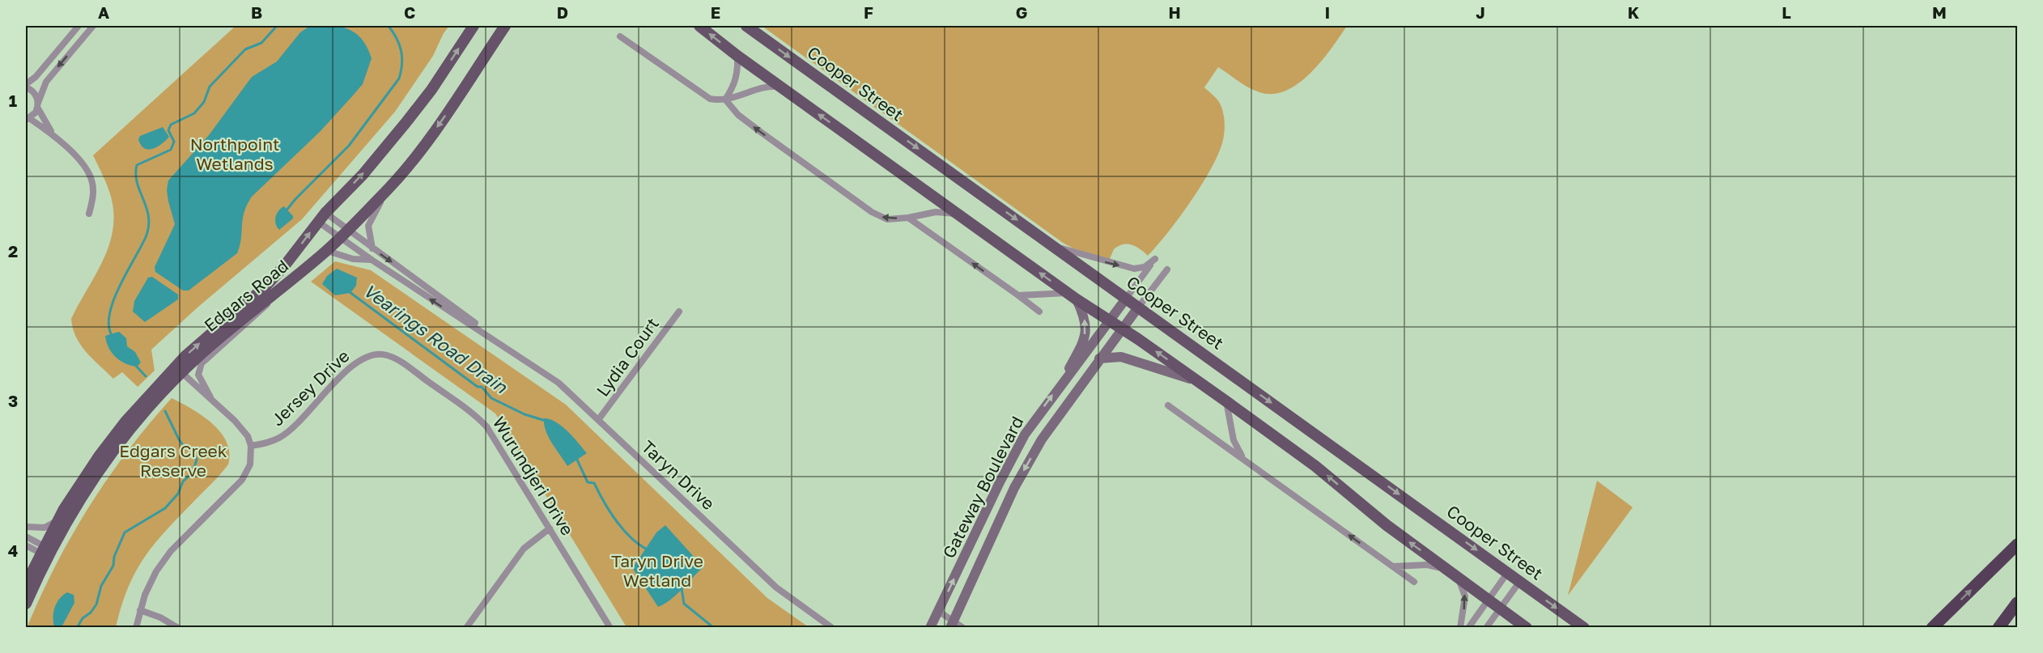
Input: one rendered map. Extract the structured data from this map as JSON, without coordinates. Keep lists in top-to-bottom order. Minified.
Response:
{"streets":{"main road":["Cooper Street","Edgars Road"],"street":["Lydia Court","Jersey Drive","Taryn Drive","Wurundjeri Drive","Gateway Boulevard"]},"crossings":[["Cooper Street","Gateway Boulevard"],["Edgars Road","Taryn Drive"],["Lydia Court","Taryn Drive"],["Jersey Drive","Wurundjeri Drive"]],"water":["Vearings Road Drain"],"parks":["Northpoint Wetlands","Edgars Creek Reserve","Taryn Drive Wetland"],"grid":{"columns":["A","B","C","D","E","F","G","H","I","J","K","L","M"],"rows":["1","2","3","4"]}}
